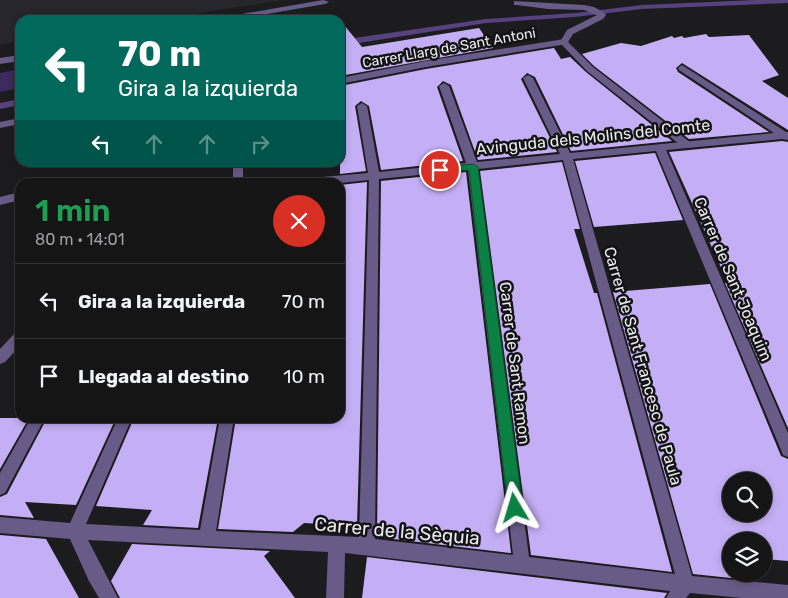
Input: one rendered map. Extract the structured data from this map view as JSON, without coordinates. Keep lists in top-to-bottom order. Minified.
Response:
{"streets":{"street":["Carrer Llarg de Sant Antoni","Avinguda dels Molins del Comte","Carrer de Sant Joaquim","Carrer de Sant Ramon","Carrer de Sant Francesc de Paula","Carrer de la Sèquia"]},"crossings":[["Avinguda dels Molins del Comte","Carrer de Sant Joaquim"],["Avinguda dels Molins del Comte","Carrer de Sant Ramon"],["Avinguda dels Molins del Comte","Carrer de Sant Francesc de Paula"],["Carrer de Sant Ramon","Carrer de la Sèquia"],["Carrer de Sant Francesc de Paula","Carrer de la Sèquia"]],"page":{"turn":["70 m","Gira a la izquierda"],"heading":["1 min","80 m · 14:01"],"list":[{"name":"Gira a la izquierda","value":"70 m"},{"name":"Llegada al destino","value":"10 m"}]}}
